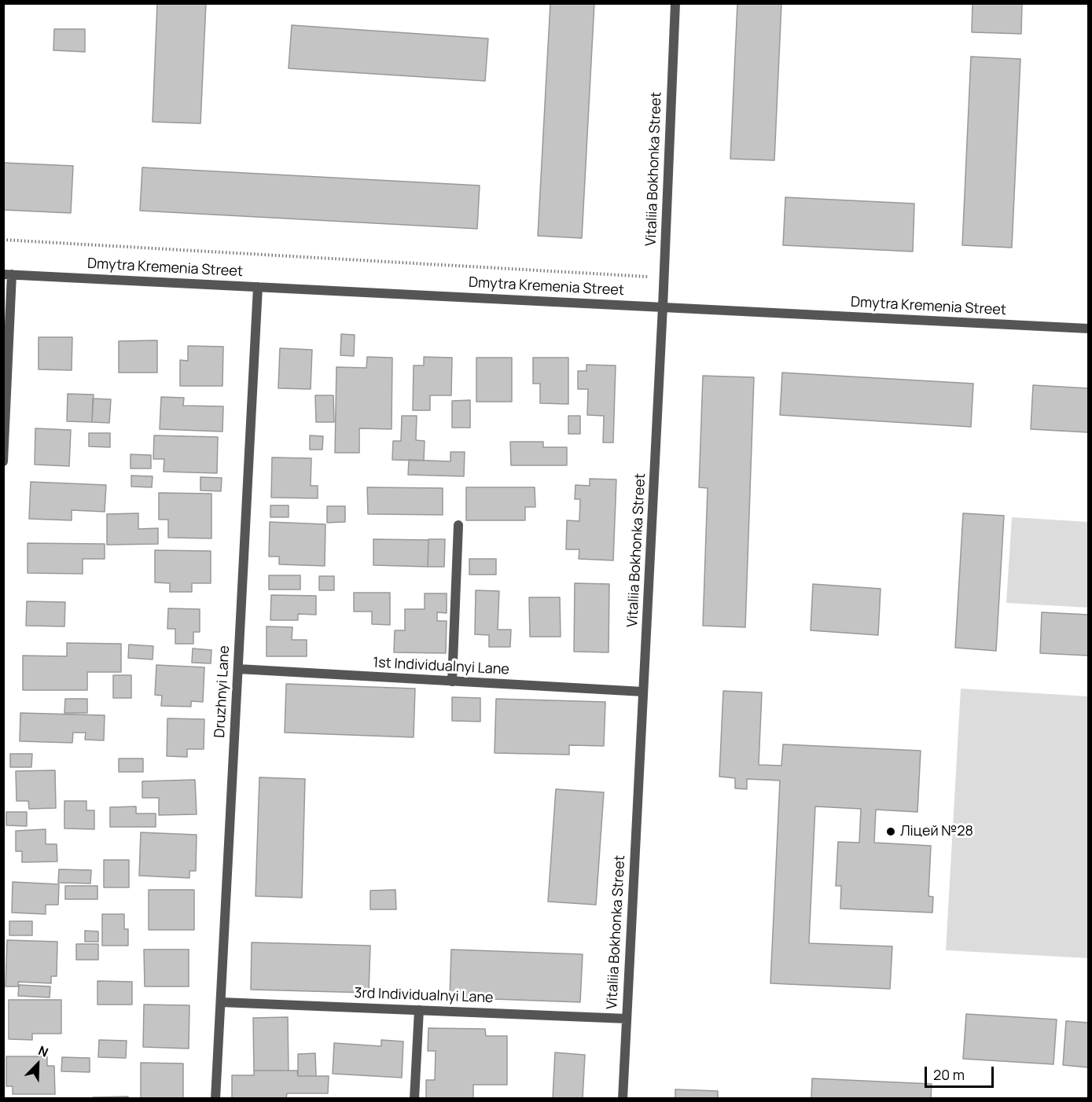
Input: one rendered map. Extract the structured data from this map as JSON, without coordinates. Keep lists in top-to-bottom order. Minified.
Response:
{"streets":{"street":["Vitaliia Bokhonka Street","Dmytra Kremenia Street","1st Individualnyi Lane","Druzhnyi Lane","3rd Individualnyi Lane"]},"crossings":[["Vitaliia Bokhonka Street","Dmytra Kremenia Street"],["Vitaliia Bokhonka Street","1st Individualnyi Lane"],["Vitaliia Bokhonka Street","3rd Individualnyi Lane"],["Dmytra Kremenia Street","Druzhnyi Lane"],["1st Individualnyi Lane","Druzhnyi Lane"],["Druzhnyi Lane","3rd Individualnyi Lane"]],"places":["Ліцей №28"],"scale_bar":"20 m","north":"top right"}
